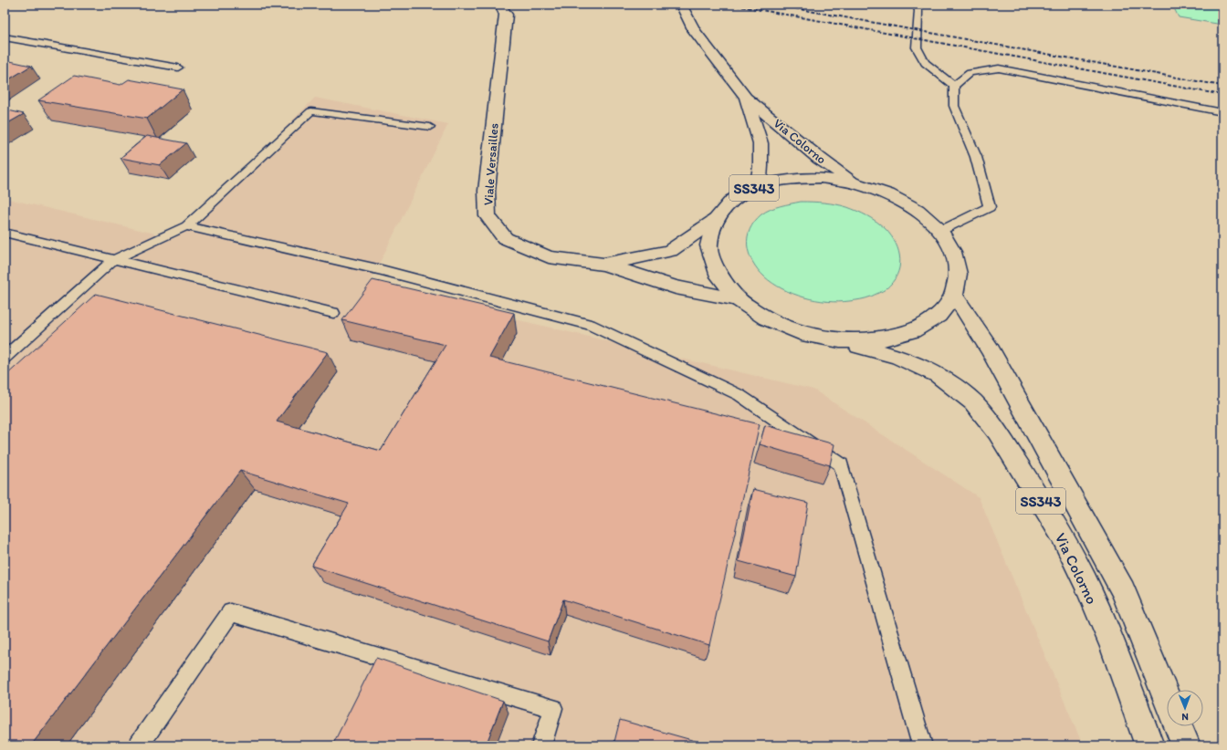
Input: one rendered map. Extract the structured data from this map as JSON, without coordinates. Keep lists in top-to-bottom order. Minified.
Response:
{"streets":{"main road":["Via Colorno","Viale Versailles","SS343"]},"crossings":[["Via Colorno","Viale Versailles"]],"north":"bottom"}
